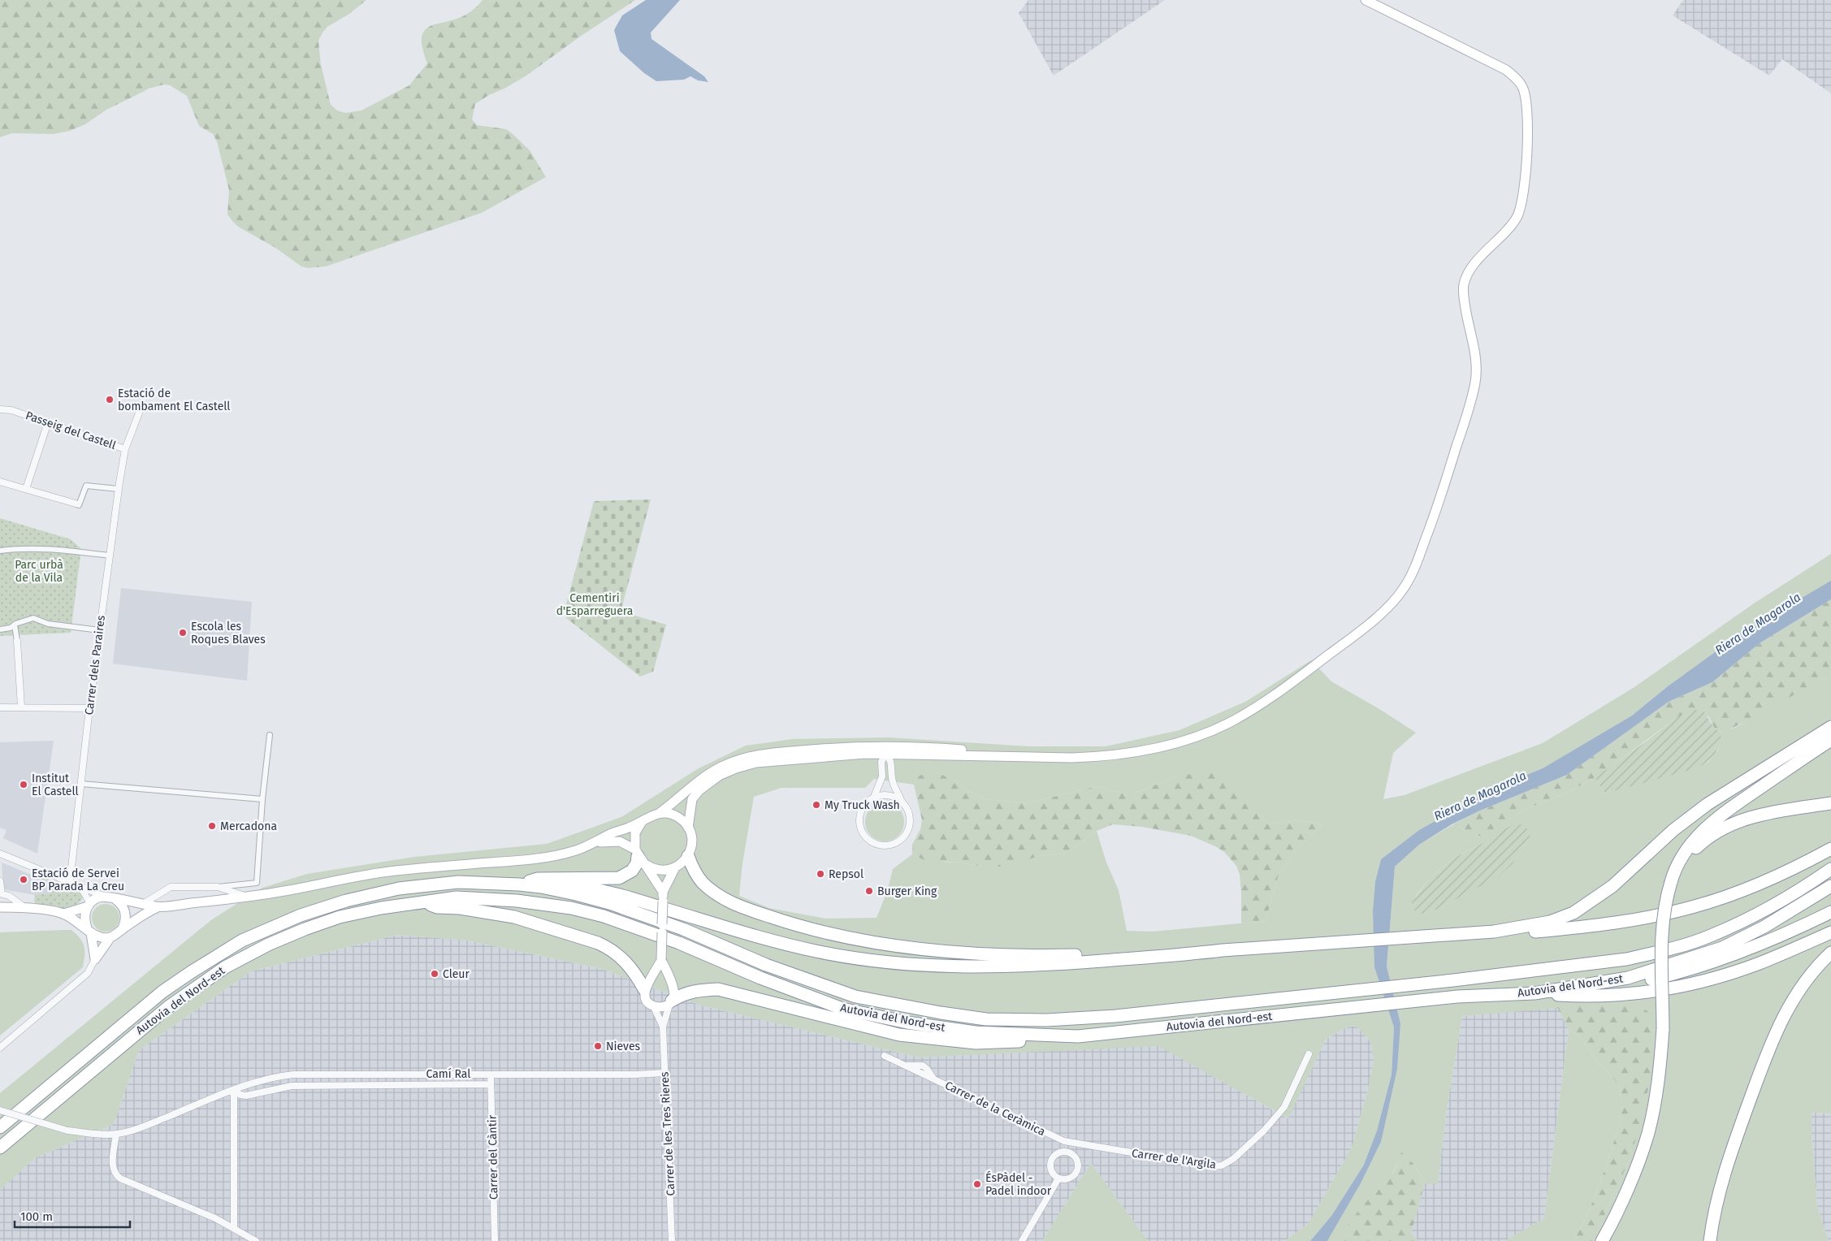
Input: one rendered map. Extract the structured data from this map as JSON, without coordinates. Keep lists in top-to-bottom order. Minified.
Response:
{"streets":{"highway":["Autovia del Nord-est"],"street":["Passeig del Castell","Carrer dels Paraires","Camí Ral","Carrer de la Ceràmica","Carrer de les Tres Rieres","Carrer del Càntir","Carrer de l'Argila"]},"crossings":[["Passeig del Castell","Carrer dels Paraires"],["Camí Ral","Carrer de les Tres Rieres"],["Camí Ral","Carrer del Càntir"],["Carrer de la Ceràmica","Carrer de l'Argila"]],"water":["Riera de Magarola"],"parks":["Parc urbà de la Vila","Cementiri d'Esparreguera"],"places":["Estació de bombament El Castell","Escola les Roques Blaves","Institut El Castell","My Truck Wash","Mercadona","Repsol","Estació de Servei BP Parada La Creu","Burger King","Cleur","Nieves","ÉsPàdel - Padel indoor"],"scale_bar":"100 m"}
